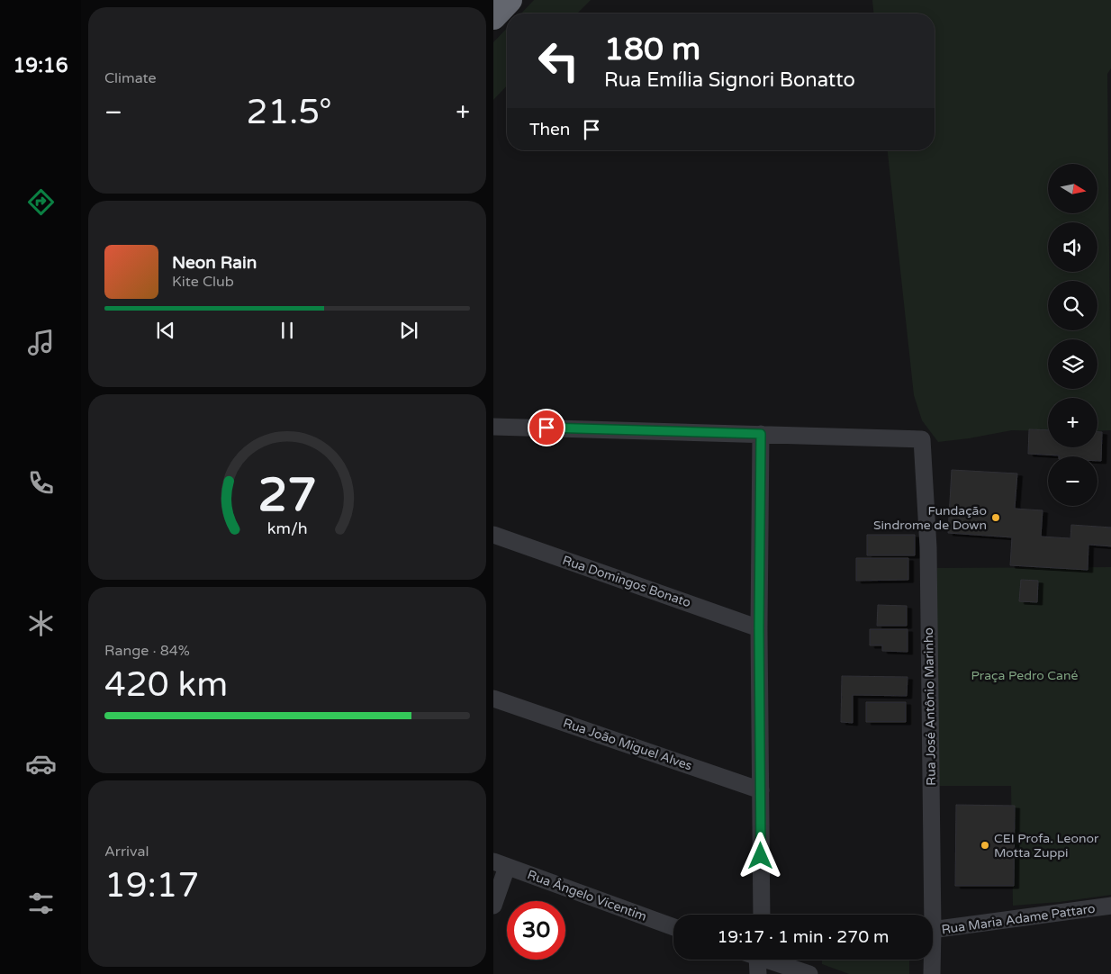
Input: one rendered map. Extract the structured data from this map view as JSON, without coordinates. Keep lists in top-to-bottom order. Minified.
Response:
{"streets":{"street":["Rua Domingos Bonato","Rua José Antônio Marinho","Rua João Miguel Alves","Rua Ângelo Vicentim","Rua Maria Adame Pattaro"]},"parks":["Praça Pedro Cané"],"places":["Fundação Sindrome de Down","CEI Profa. Leonor Motta Zuppi"],"north":"right","page":{"tabs":"19:16","tile":["Climate",["Range · 84%","420 km"],["Arrival","19:17"]],"turn":["180 m","Rua Emília Signori Bonatto"],"heat":["−","21.5°","+"],"then":"Then","map_buttons":["+","−"],"song":["Neon Rain","Kite Club"],"limit":"30","trip":"19:17 · 1 min · 270 m","gauge":["27","km/h"]}}
